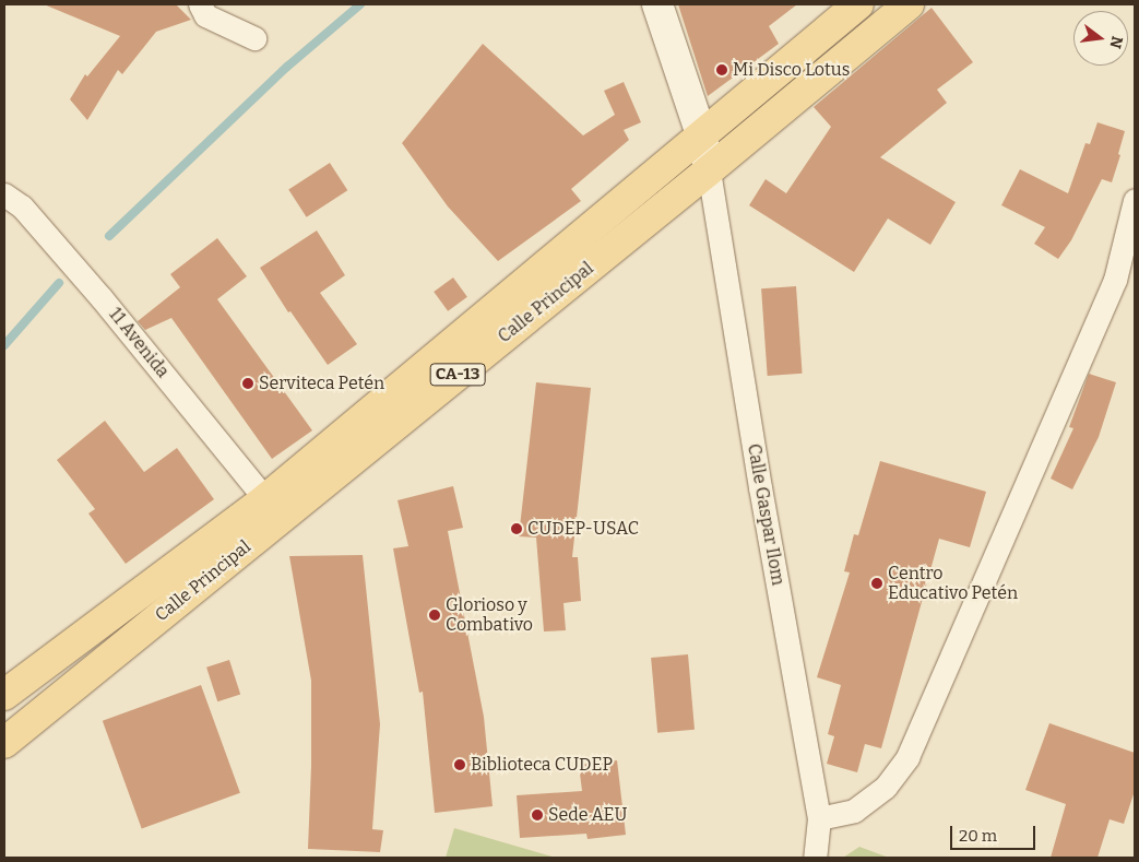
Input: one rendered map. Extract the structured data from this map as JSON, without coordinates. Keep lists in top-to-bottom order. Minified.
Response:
{"streets":{"main road":["Calle Principal","CA-13"],"street":["11 Avenida","Calle Gaspar Ilom"]},"crossings":[["Calle Principal","11 Avenida"],["Calle Principal","Calle Gaspar Ilom"]],"places":["Mi Disco Lotus","Serviteca Petén","CUDEP-USAC","Centro Educativo Petén","Glorioso y Combativo","Biblioteca CUDEP","Sede AEU"],"scale_bar":"20 m","north":"right"}
